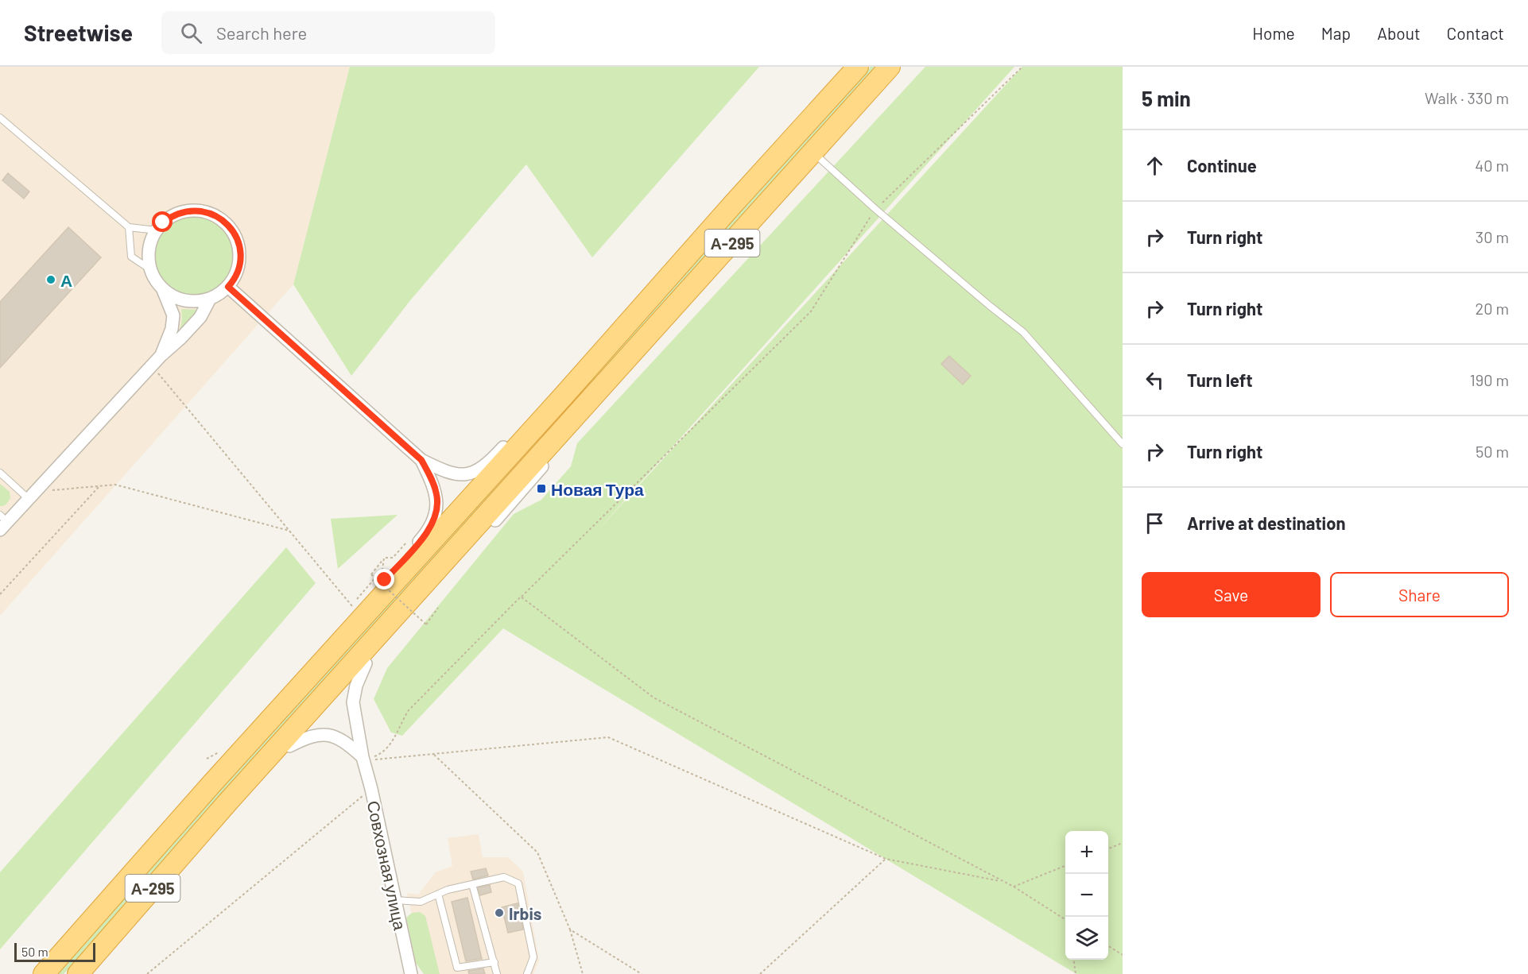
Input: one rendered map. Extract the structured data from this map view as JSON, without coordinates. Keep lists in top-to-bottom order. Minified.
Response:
{"streets":{"highway":["А-295"],"street":["Совхозная улица"]},"crossings":[["А-295","Совхозная улица"]],"places":{"other":["А","Irbis"],"transit":["Новая Тура"]},"scale_bar":"50 m","page":{"header":"Streetwise","search":"Search here","nav":["Home","Map","About","Contact"],"heading":["5 min","Walk · 330 m"],"list":[["Continue","40 m"],["Turn right","30 m"],["Turn right","20 m"],["Turn left","190 m"],["Turn right","50 m"],"Arrive at destination"],"buttons":["Save","Share"],"map_buttons":["+","−"],"scale":"50 m"}}
